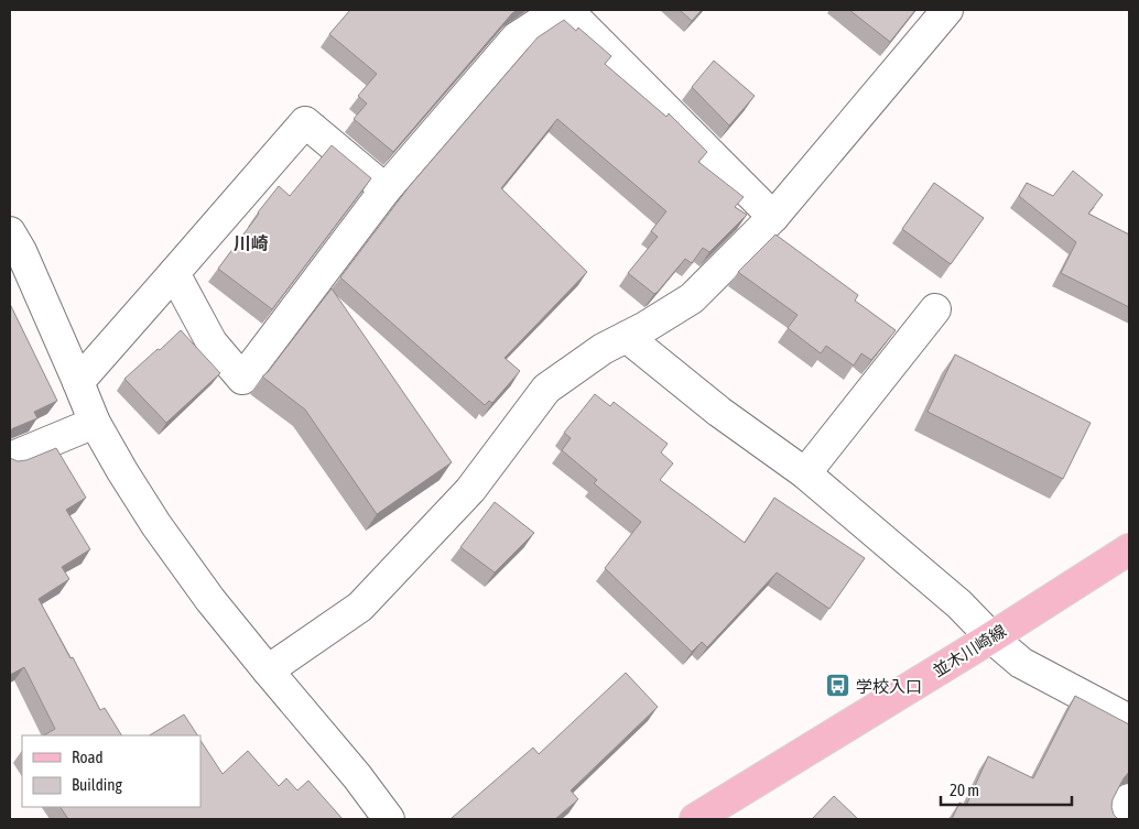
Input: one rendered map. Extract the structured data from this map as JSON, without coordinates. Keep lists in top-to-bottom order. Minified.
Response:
{"streets":{"main road":["並木川崎線"]},"districts":["川崎"],"places":{"bus stop":["学校入口"]},"legend":["Road","Building"],"scale_bar":"20 m"}
